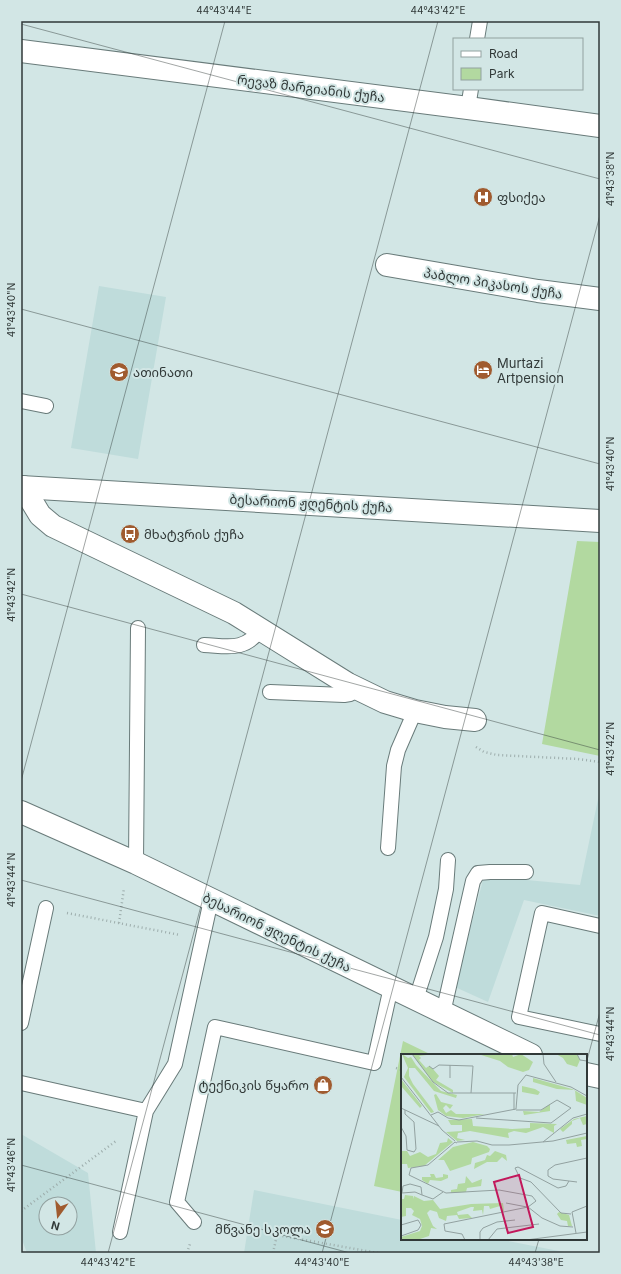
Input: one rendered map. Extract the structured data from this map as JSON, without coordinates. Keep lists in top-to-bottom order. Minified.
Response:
{"streets":{"street":["რევაზ მარგიანის ქუჩა","პაბლო პიკასოს ქუჩა","ბესარიონ ჟღენტის ქუჩა"]},"places":{"hospital":["ფსიქეა"],"hotel":["Murtazi Artpension"],"school or university":["ათინათი","მწვანე სკოლა"],"bus stop":["მხატვრის ქუჩა"],"shop":["ტექნიკის წყარო"]},"legend":["Road","Park"],"north":"bottom","coordinates":["44°43'44\"E","44°43'42\"E","41°43'38\"N","41°43'40\"N","41°43'42\"N","41°43'44\"N","41°43'46\"N","44°43'40\"E","44°43'38\"E"]}
